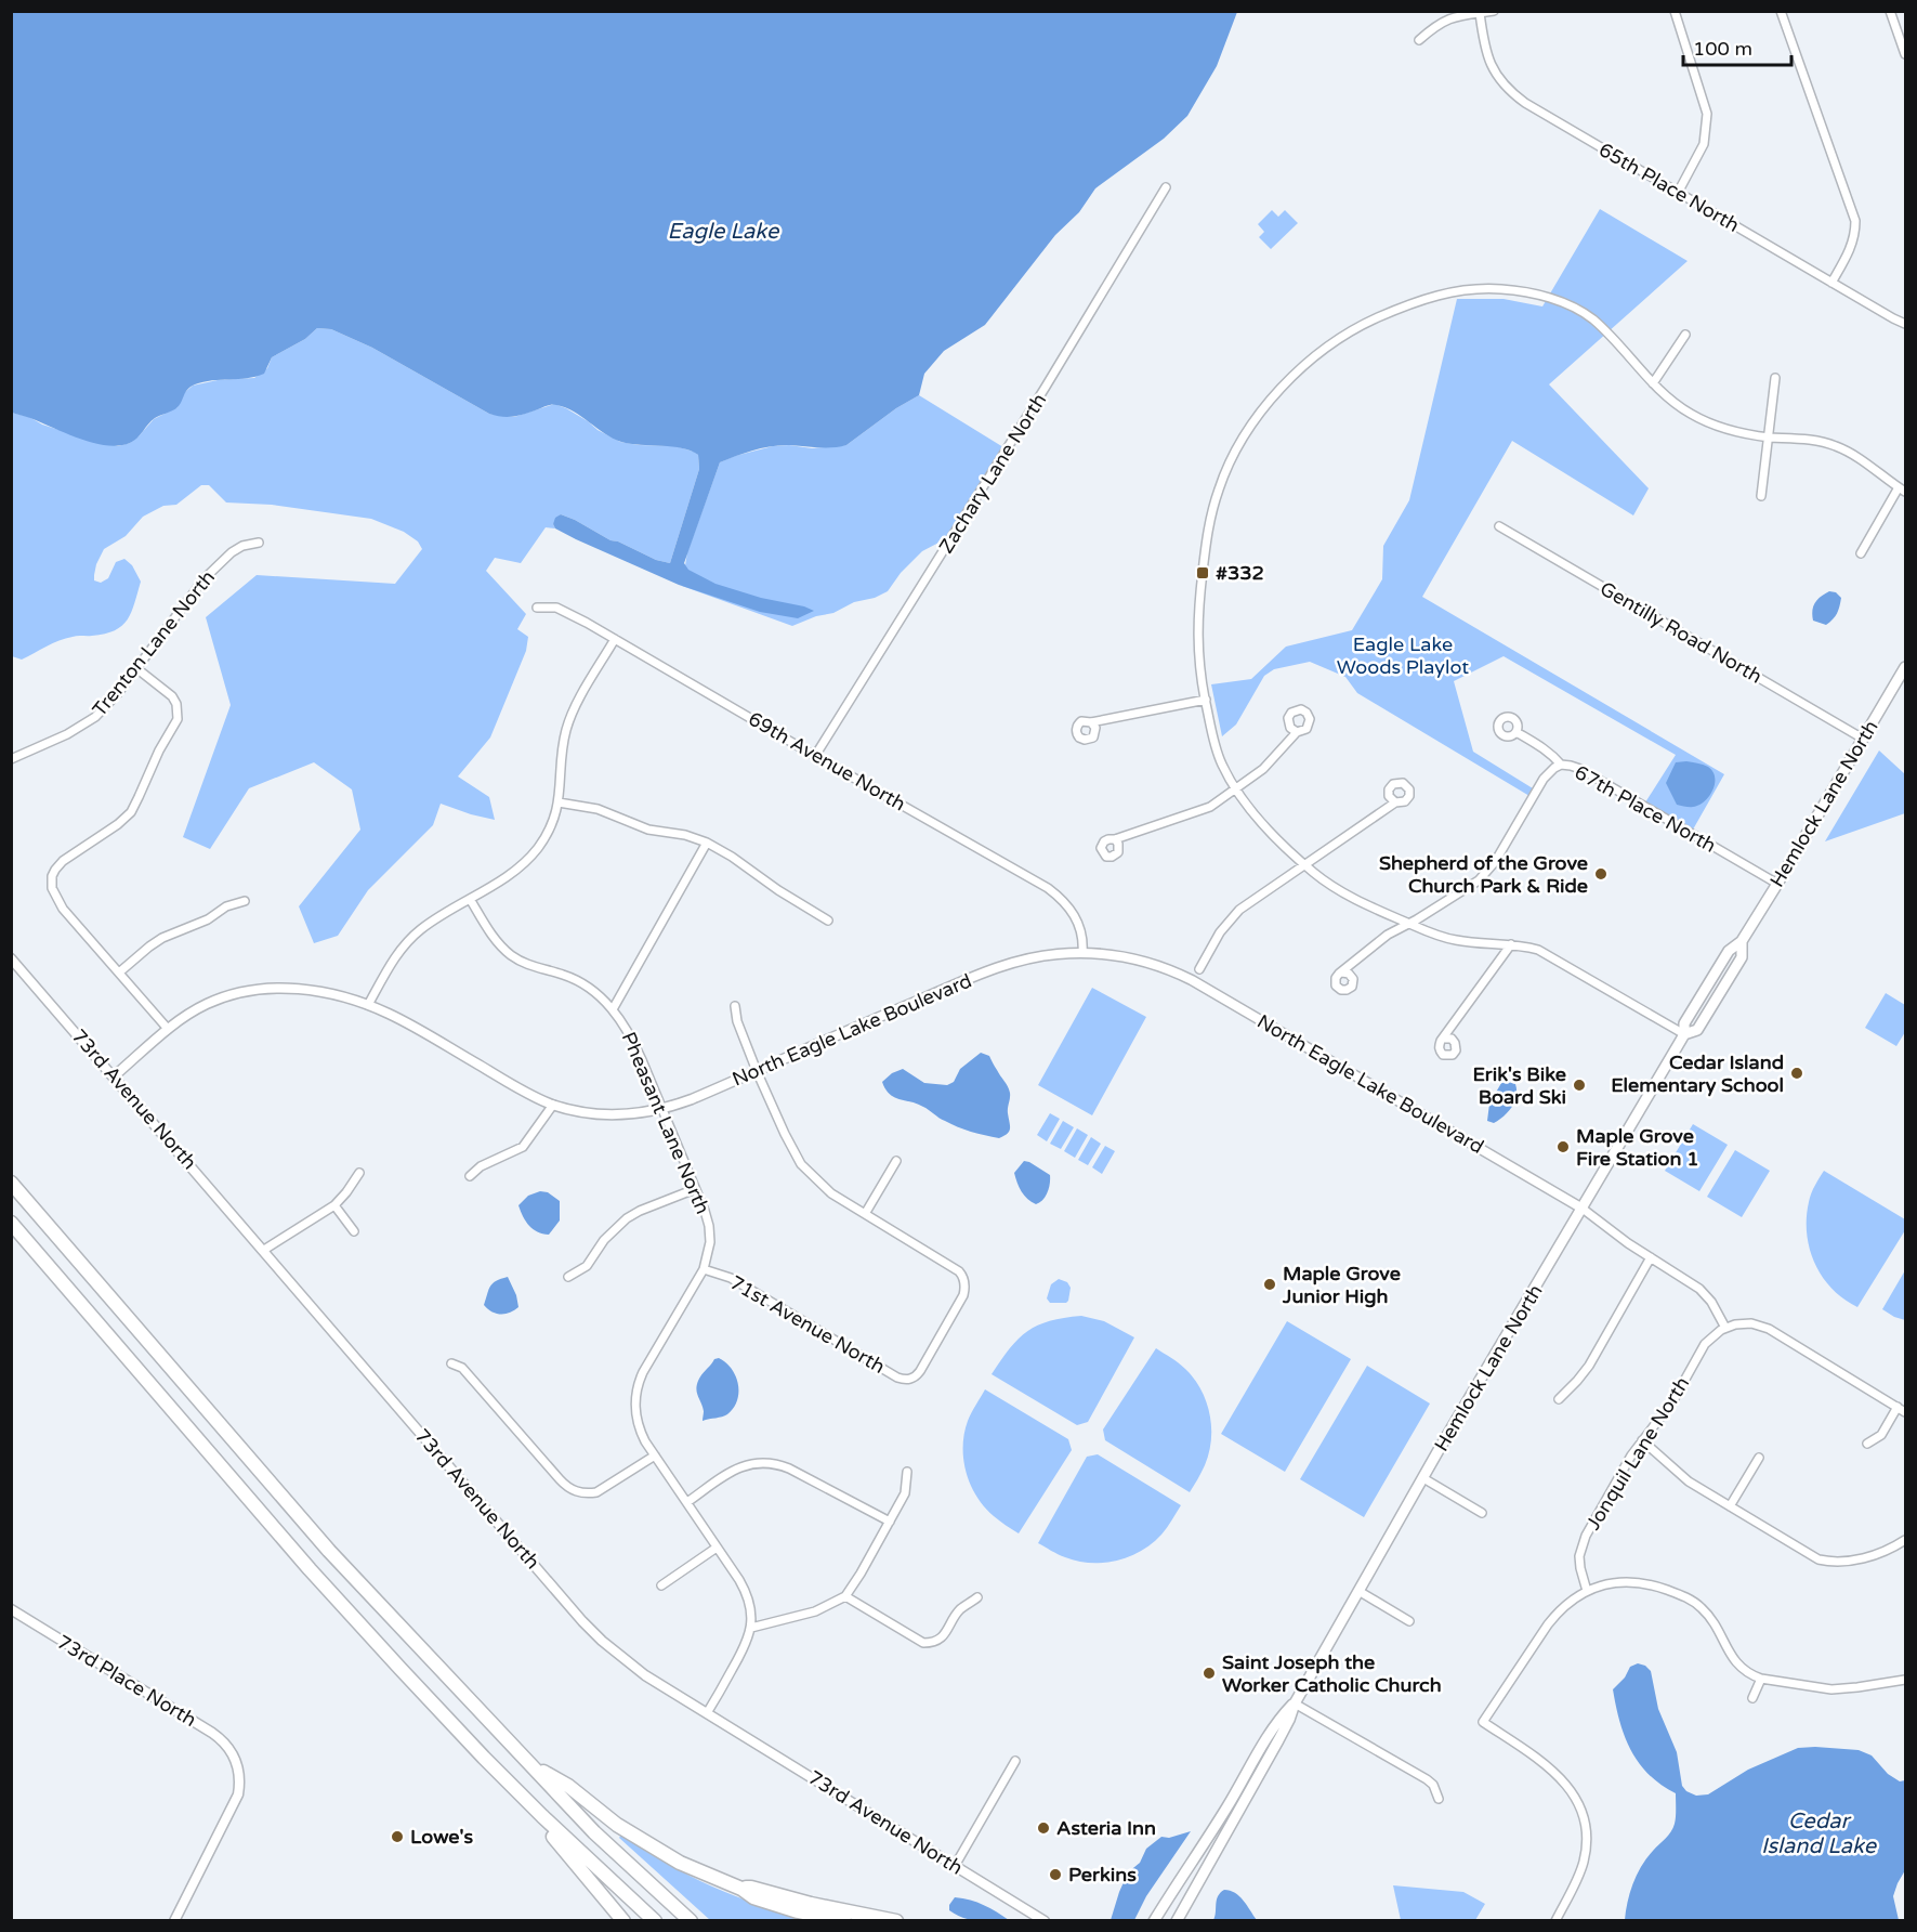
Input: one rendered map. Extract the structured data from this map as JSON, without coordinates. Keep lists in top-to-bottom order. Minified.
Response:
{"streets":{"main road":["Hemlock Lane North"],"street":["65th Place North","Zachary Lane North","Gentilly Road North","Trenton Lane North","69th Avenue North","67th Place North","North Eagle Lake Boulevard","73rd Avenue North","Pheasant Lane North","71st Avenue North","Jonquil Lane North","73rd Place North"]},"crossings":[["Zachary Lane North","69th Avenue North"],["Gentilly Road North","Hemlock Lane North"],["69th Avenue North","North Eagle Lake Boulevard"],["Hemlock Lane North","67th Place North"],["Hemlock Lane North","North Eagle Lake Boulevard"],["North Eagle Lake Boulevard","73rd Avenue North"],["North Eagle Lake Boulevard","Pheasant Lane North"],["73rd Avenue North","Pheasant Lane North"],["Pheasant Lane North","71st Avenue North"]],"water":["Eagle Lake","Cedar Island Lake"],"parks":["Eagle Lake Woods Playlot"],"places":{"transit":["#332"],"other":["Shepherd of the Grove Church Park & Ride","Cedar Island Elementary School","Erik's Bike Board Ski","Maple Grove Fire Station 1","Maple Grove Junior High","Saint Joseph the Worker Catholic Church","Asteria Inn","Lowe's","Perkins"]},"scale_bar":"100 m"}
